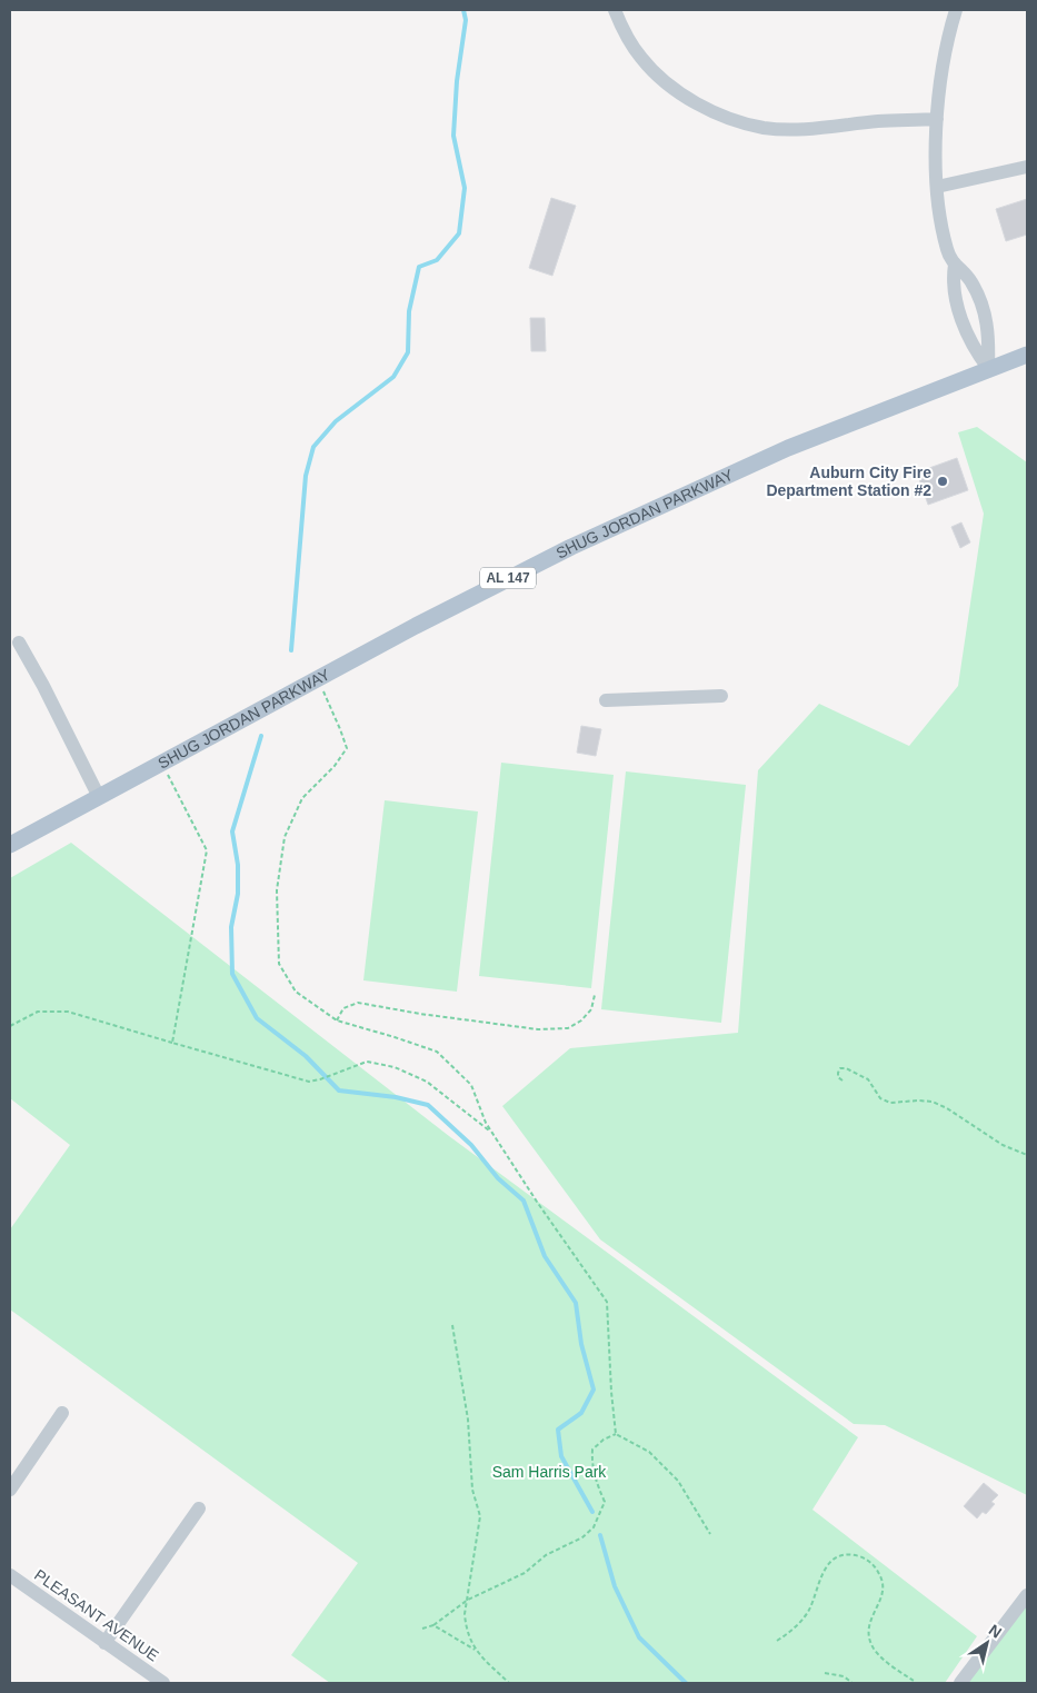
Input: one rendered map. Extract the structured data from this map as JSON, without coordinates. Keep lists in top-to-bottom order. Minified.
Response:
{"streets":{"main road":["SHUG JORDAN PARKWAY","AL 147"],"street":["PLEASANT AVENUE"]},"parks":["Sam Harris Park"],"places":["Auburn City Fire Department Station #2"],"north":"top right"}
